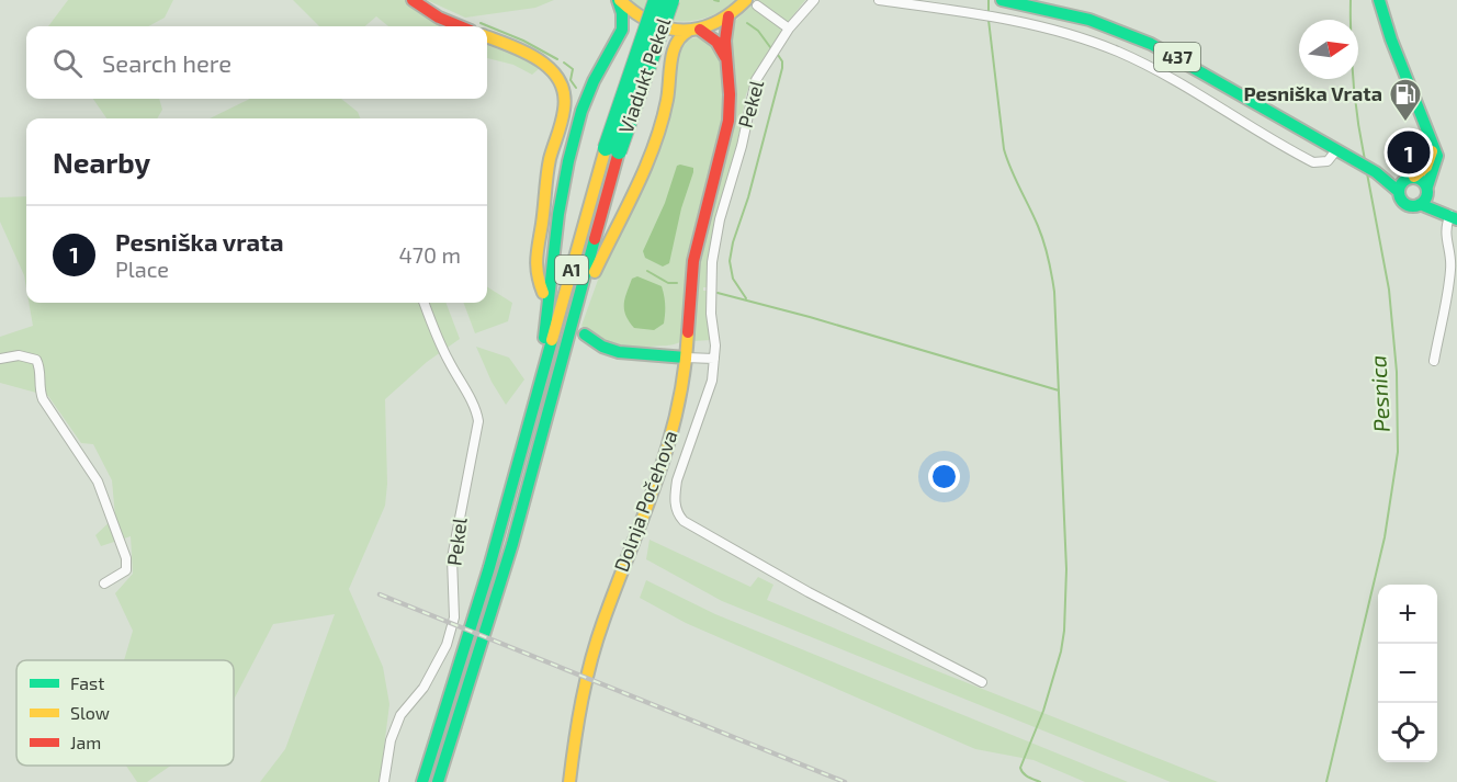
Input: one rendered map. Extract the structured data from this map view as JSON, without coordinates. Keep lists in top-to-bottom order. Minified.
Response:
{"streets":{"main road":["437","Viadukt Pekel","A1","Dolnja Počehova"],"street":["Pekel"]},"crossings":[["Viadukt Pekel","A1"],["Pekel","Dolnja Počehova"]],"water":["Pesnica"],"places":{"fuel station":["Pesniška Vrata"]},"legend":["Fast","Slow","Jam"],"north":"right","page":{"search":"Search here","heading":"Nearby","pins":"1","list":[{"mark":"1","name":"Pesniška vrata","note":"Place","value":"470 m"}],"map_buttons":["+","−"]}}
